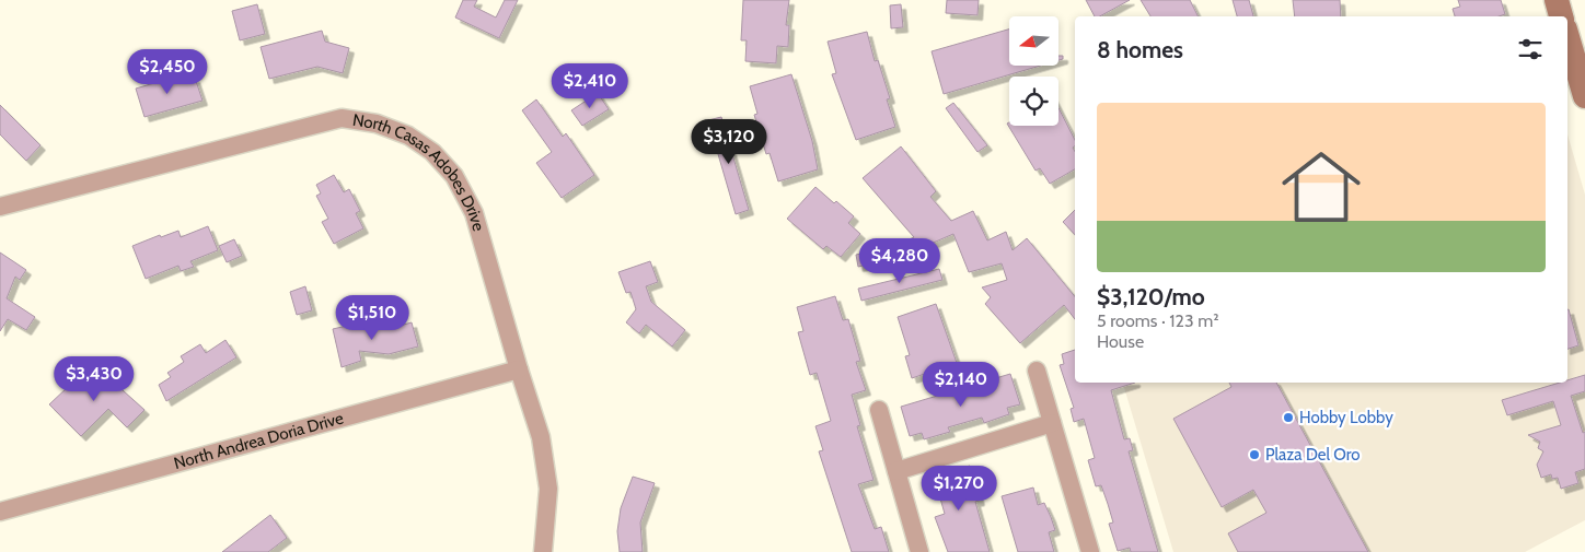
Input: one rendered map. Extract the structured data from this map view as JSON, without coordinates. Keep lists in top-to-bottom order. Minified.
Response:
{"streets":{"street":["North Casas Adobes Drive","North Andrea Doria Drive"]},"crossings":[["North Casas Adobes Drive","North Andrea Doria Drive"]],"places":["Hobby Lobby","Plaza Del Oro"],"north":"left","page":{"heading":"8 homes","price":["$2,450","$2,410","$3,120","$4,280","$1,510","$3,430","$2,140","$1,270"],"list":[{"name":"$3,120/mo","note":"5 rooms · 123 m² · House"}]}}
